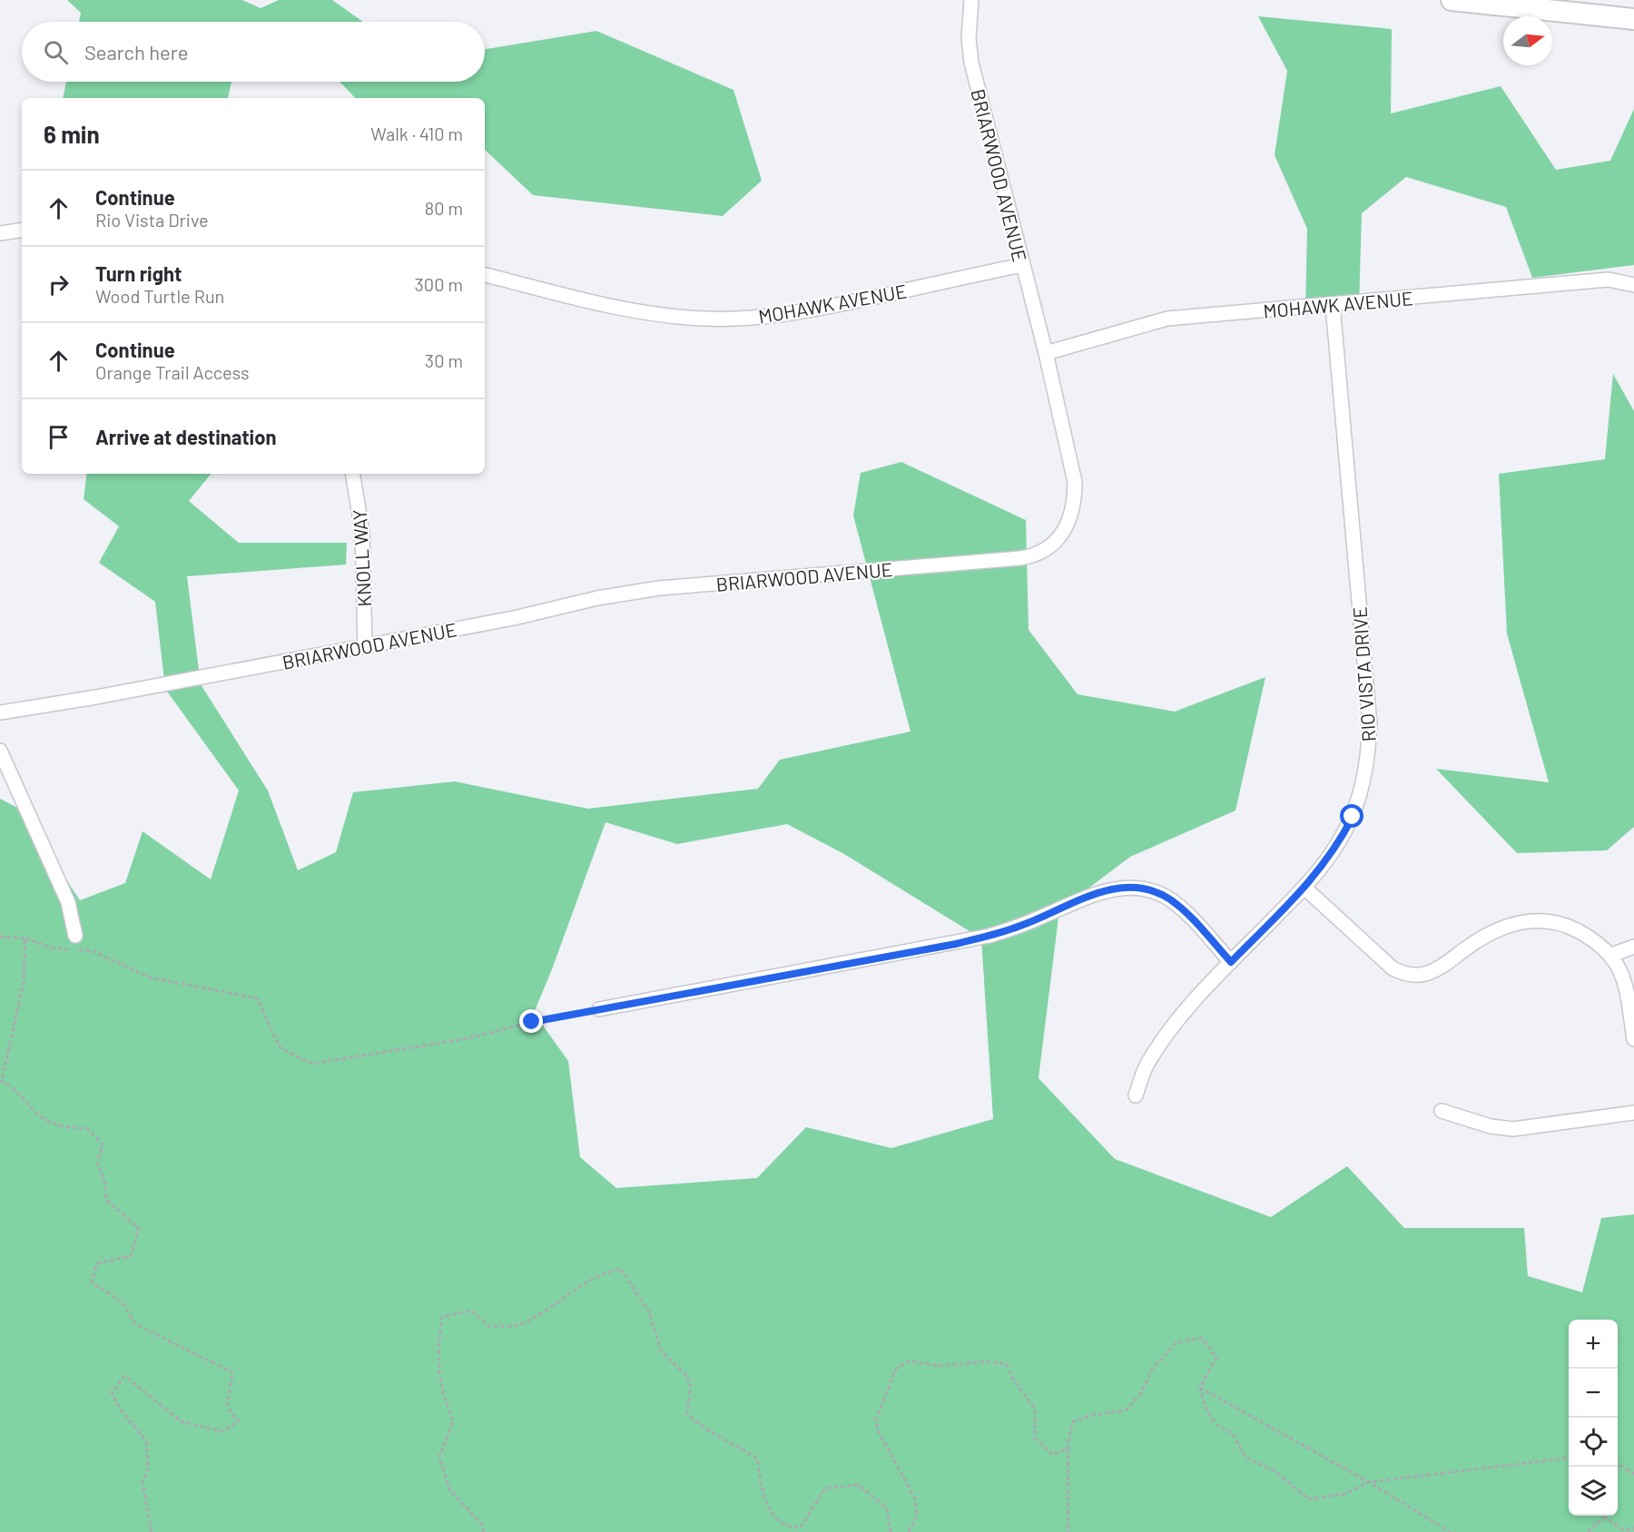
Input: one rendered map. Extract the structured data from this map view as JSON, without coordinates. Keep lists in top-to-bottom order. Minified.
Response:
{"streets":{"street":["BRIARWOOD AVENUE","MOHAWK AVENUE","KNOLL WAY","RIO VISTA DRIVE"]},"crossings":[["BRIARWOOD AVENUE","MOHAWK AVENUE"],["BRIARWOOD AVENUE","KNOLL WAY"],["MOHAWK AVENUE","RIO VISTA DRIVE"]],"north":"right","page":{"search":"Search here","heading":["6 min","Walk · 410 m"],"list":[["Continue","Rio Vista Drive","80 m"],["Turn right","Wood Turtle Run","300 m"],["Continue","Orange Trail Access","30 m"],"Arrive at destination"],"map_buttons":["+","−"]}}
